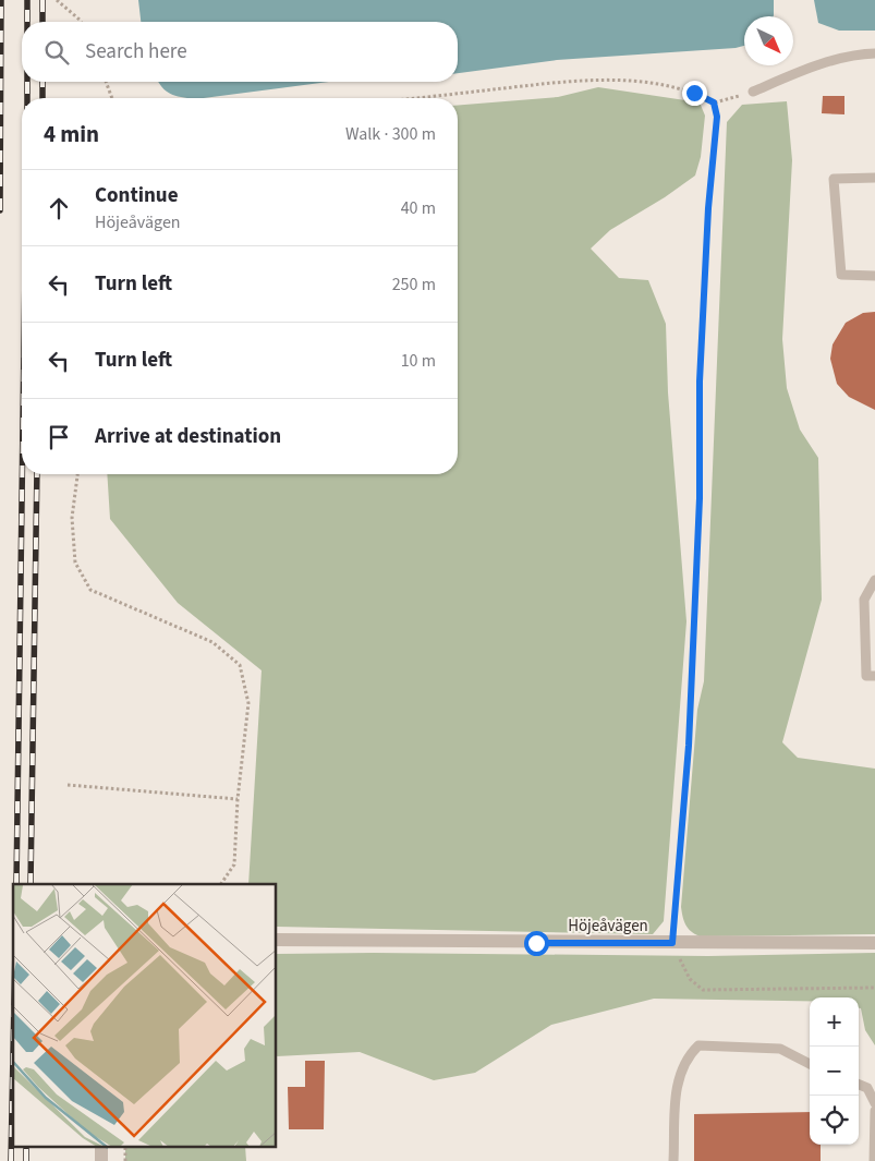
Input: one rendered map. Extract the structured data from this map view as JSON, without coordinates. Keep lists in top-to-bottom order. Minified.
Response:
{"streets":{"street":["Höjeåvägen"]},"north":"bottom right","page":{"search":"Search here","heading":["4 min","Walk · 300 m"],"list":[["Continue","Höjeåvägen","40 m"],["Turn left","250 m"],["Turn left","10 m"],"Arrive at destination"],"map_buttons":["+","−"]}}
